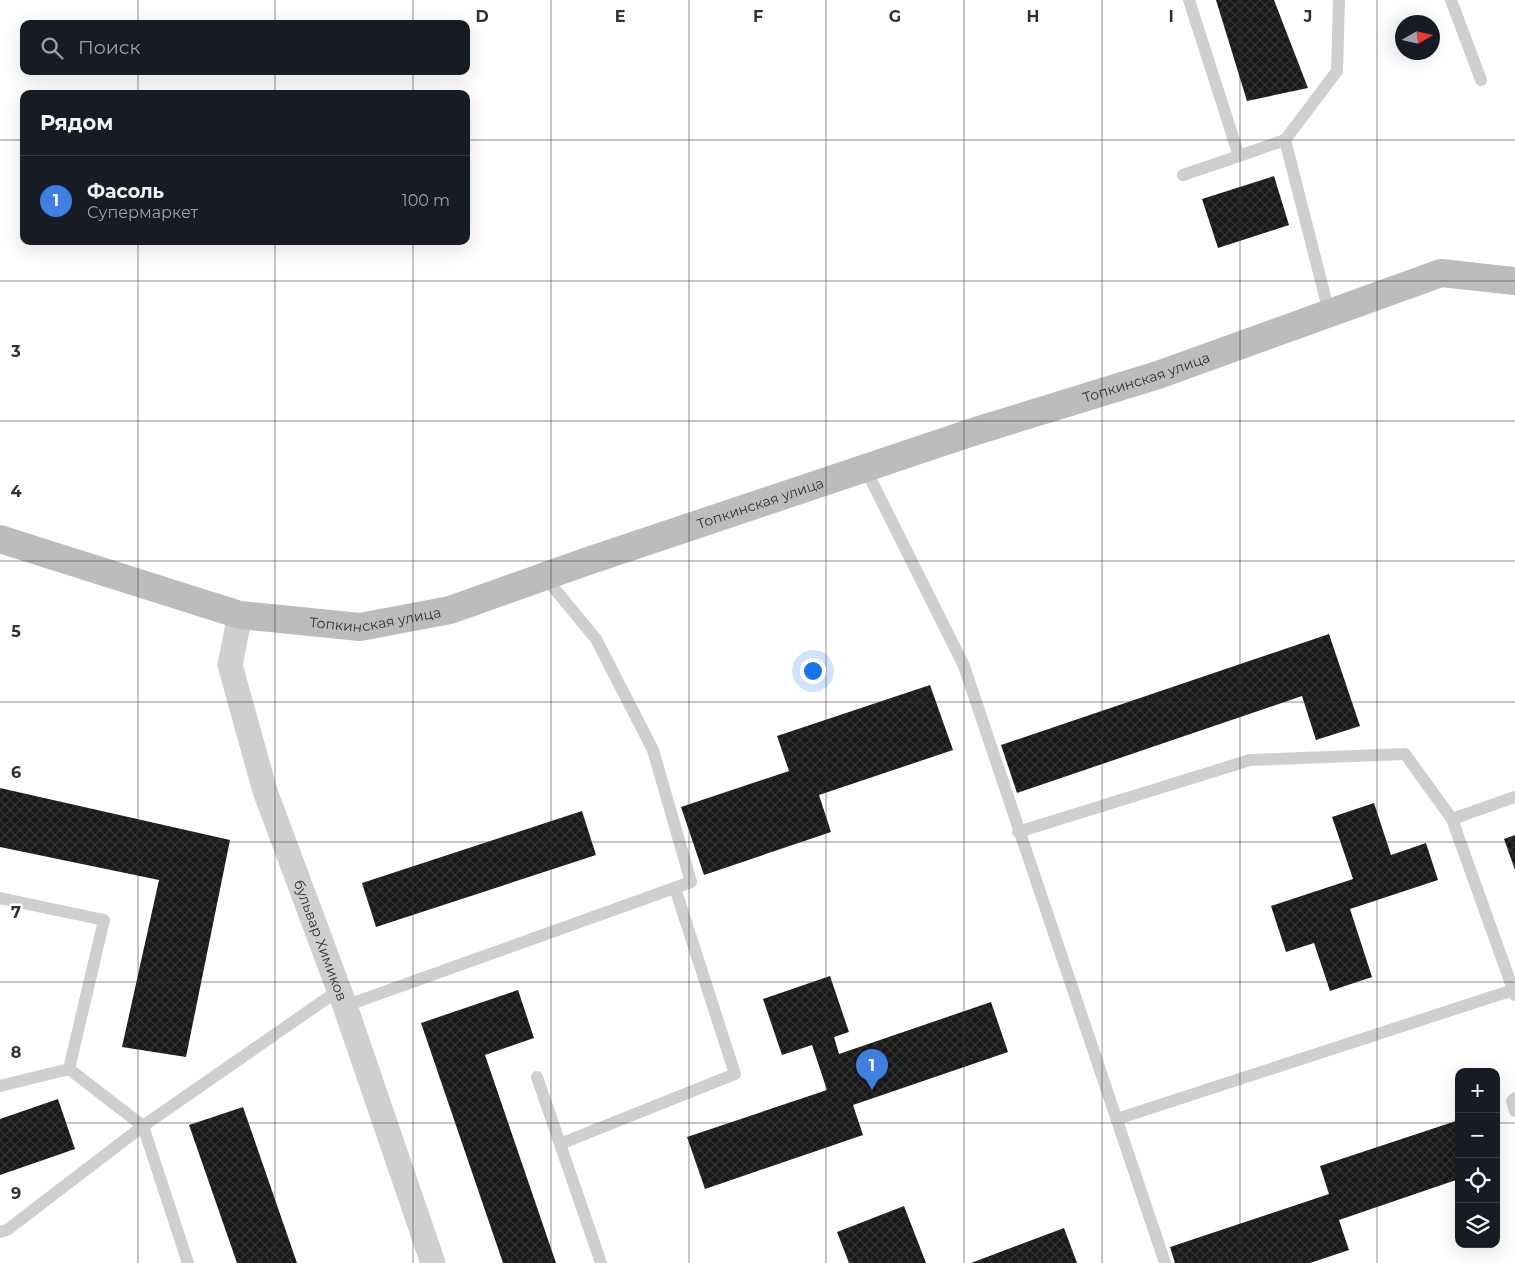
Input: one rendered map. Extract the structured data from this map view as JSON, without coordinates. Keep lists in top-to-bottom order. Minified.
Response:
{"streets":{"street":["Топкинская улица","бульвар Химиков"]},"crossings":[["Топкинская улица","бульвар Химиков"]],"north":"right","page":{"search":"Поиск","heading":"Рядом","list":[{"mark":"1","name":"Фасоль","note":"Супермаркет","value":"100 m"}],"pins":"1","map_buttons":["+","−"]},"grid":{"columns":["D","E","F","G","H","I","J"],"rows":["3","4","5","6","7","8","9"]}}
